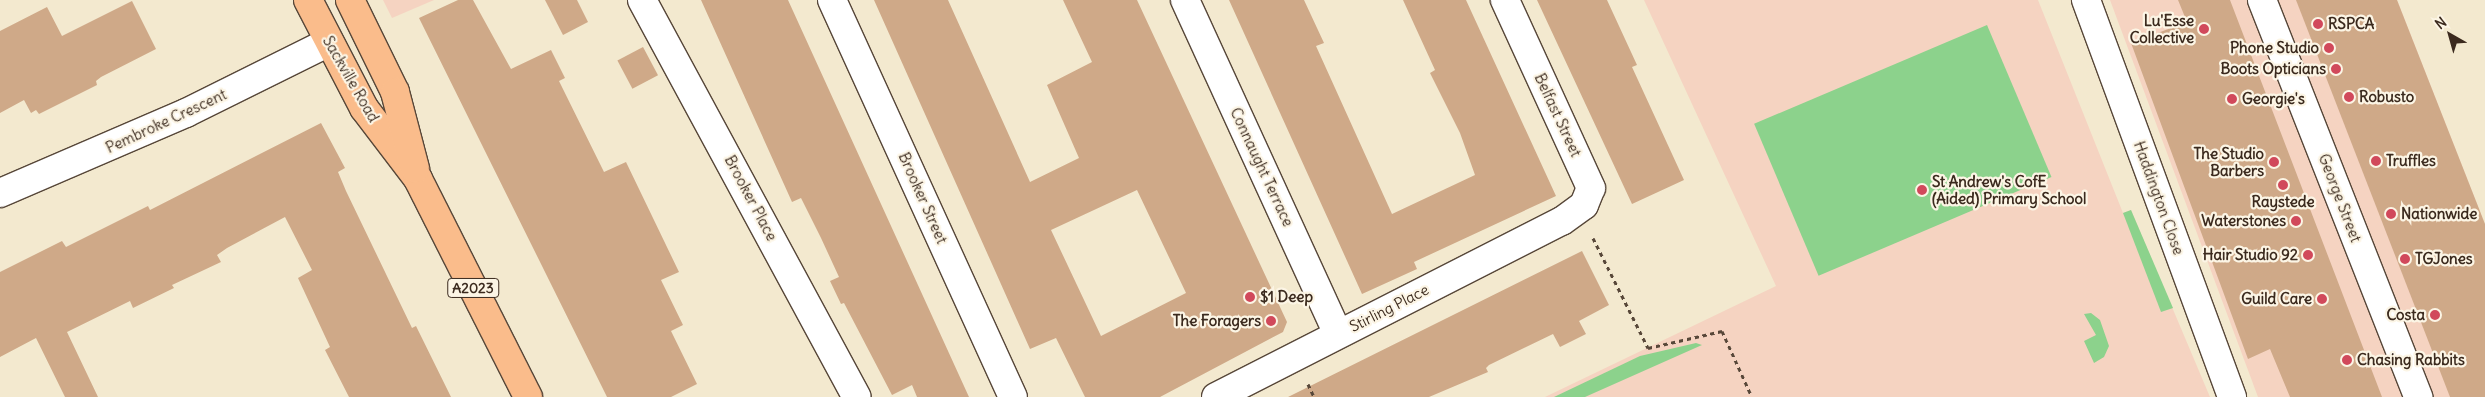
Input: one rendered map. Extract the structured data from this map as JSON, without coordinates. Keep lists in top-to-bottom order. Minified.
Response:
{"streets":{"main road":["Sackville Road","A2023"],"street":["Belfast Street","Pembroke Crescent","Connaught Terrace","Brooker Place","Brooker Street","Haddington Close","George Street","Stirling Place"]},"crossings":[["Sackville Road","Pembroke Crescent"],["Belfast Street","Stirling Place"],["Connaught Terrace","Stirling Place"]],"places":["RSPCA","Lu'Esse Collective","Phone Studio","Boots Opticians","Robusto","Georgie's","Truffles","The Studio Barbers","Raystede","St Andrew's CofE (Aided) Primary School","Nationwide","Waterstones","Hair Studio 92","TGJones","$1 Deep","Guild Care","Costa","The Foragers","Chasing Rabbits"],"north":"top left"}
